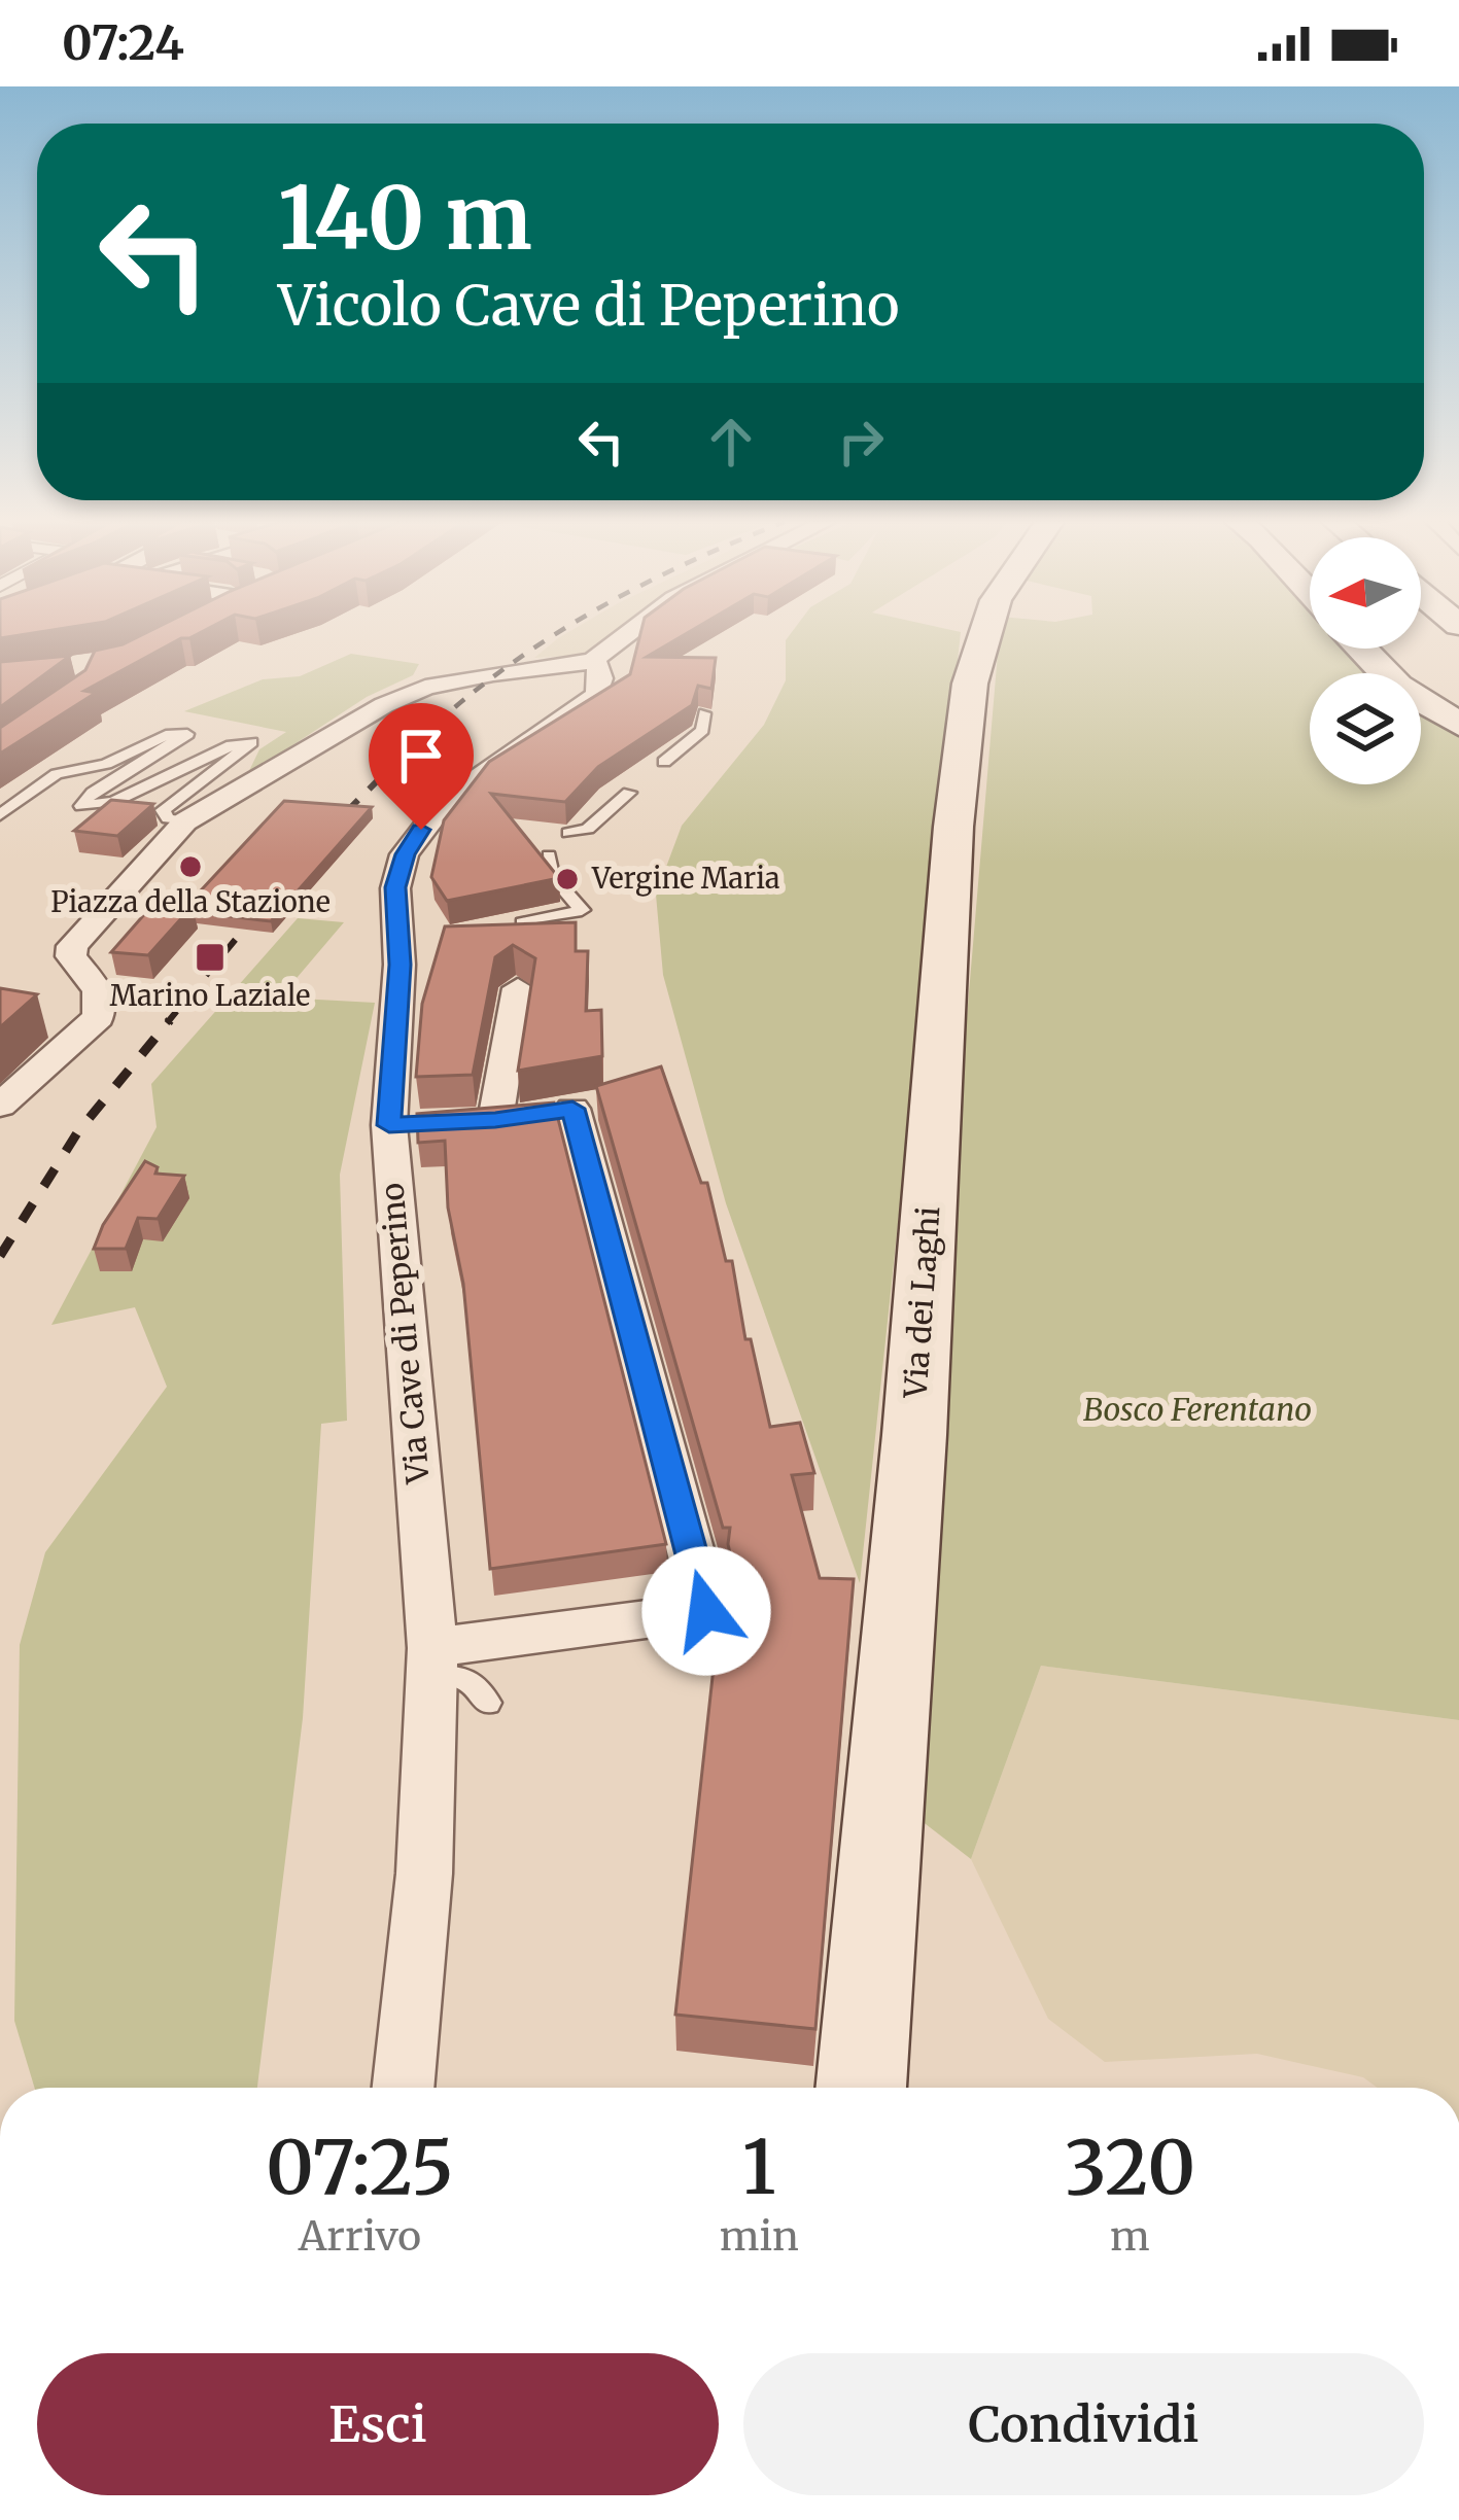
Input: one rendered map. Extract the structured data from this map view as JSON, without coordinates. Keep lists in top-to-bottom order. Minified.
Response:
{"streets":{"main road":["Via dei Laghi"],"street":["Via Cave di Peperino"]},"parks":["Bosco Ferentano"],"places":{"other":["Piazza della Stazione","Vergine Maria"],"transit":["Marino Laziale"]},"north":"left","page":{"status":"07:24","turn":["140 m","Vicolo Cave di Peperino"],"eta":["07:25","Arrivo","1","min","320","m"],"buttons":["Esci","Condividi"]}}
